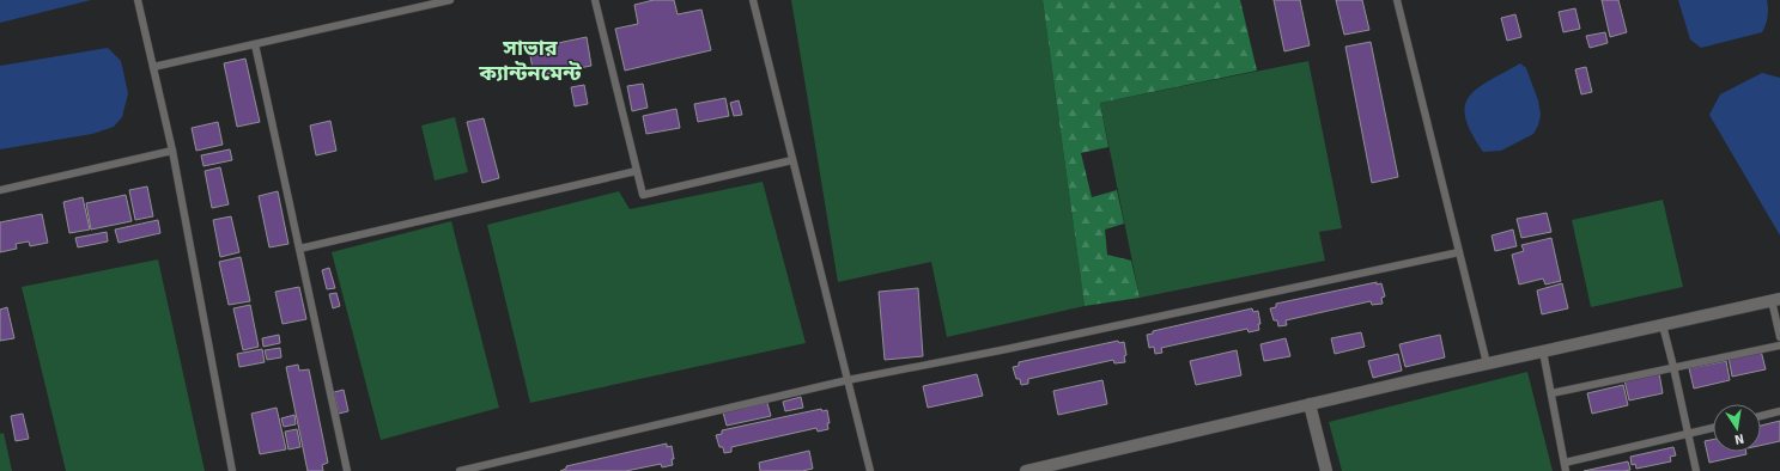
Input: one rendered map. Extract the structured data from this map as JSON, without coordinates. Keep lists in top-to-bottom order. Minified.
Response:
{"districts":["সাভার ক্যান্টনমেন্ট"],"north":"bottom"}
